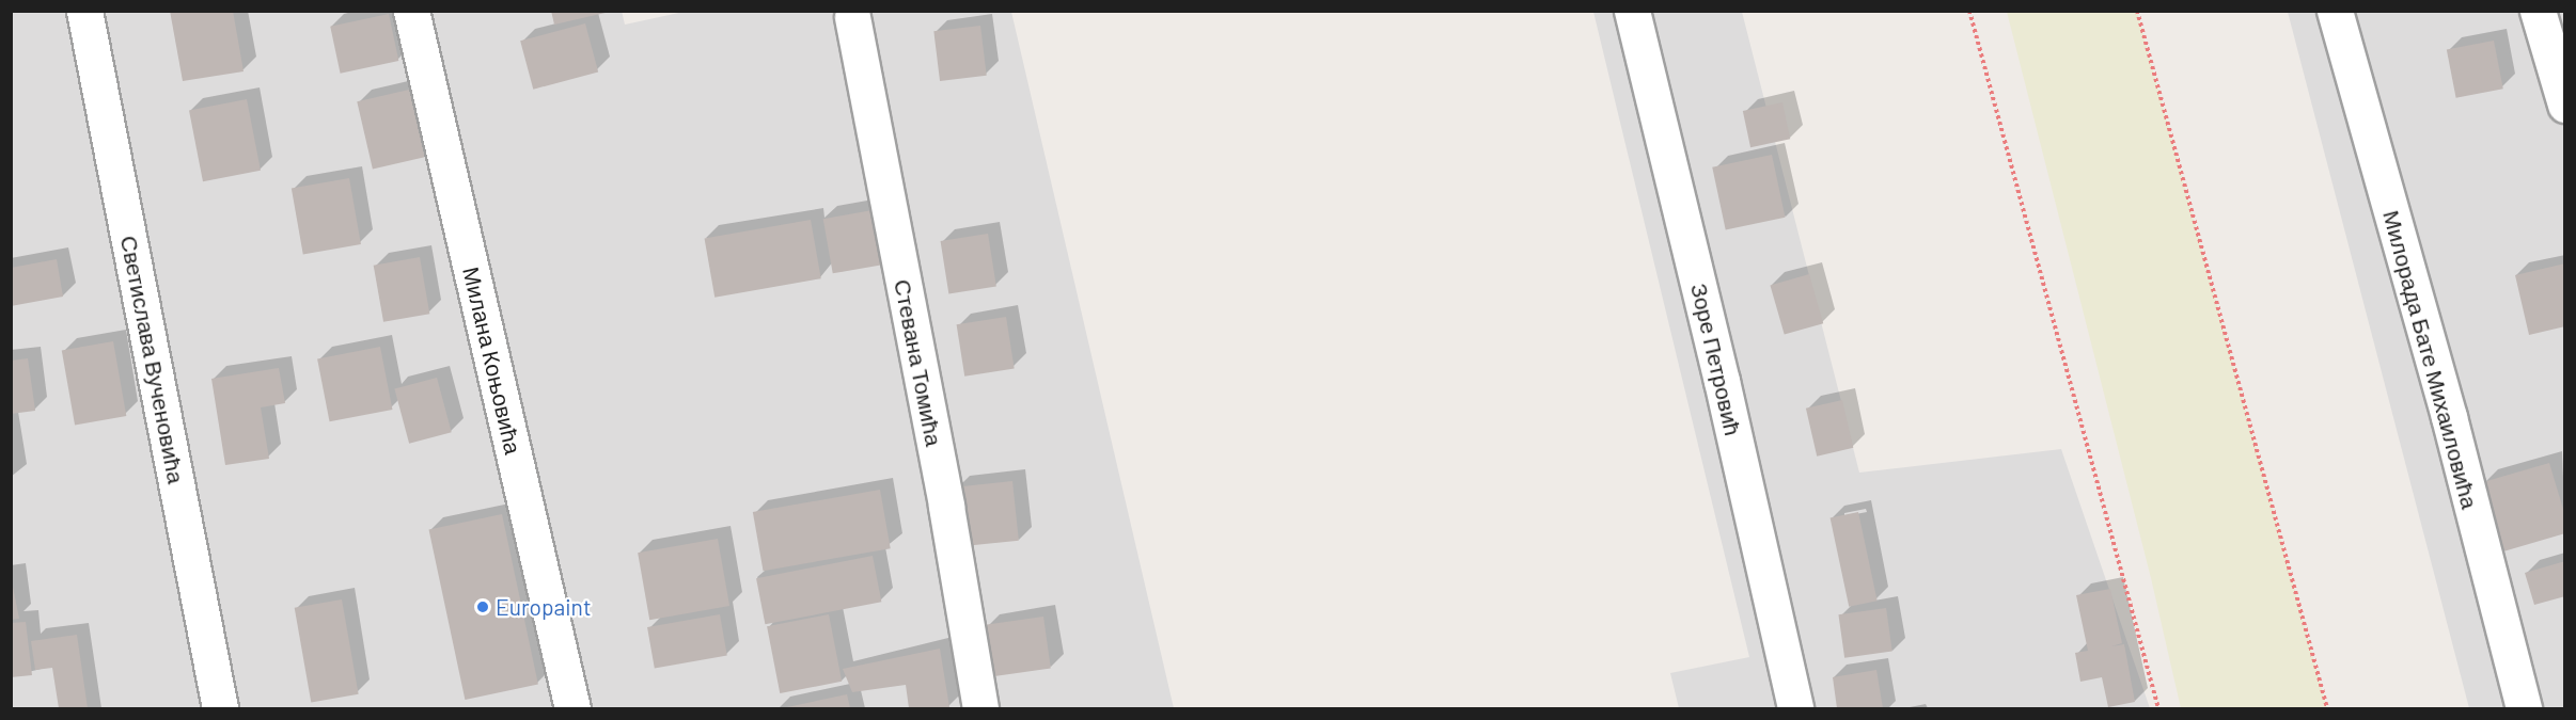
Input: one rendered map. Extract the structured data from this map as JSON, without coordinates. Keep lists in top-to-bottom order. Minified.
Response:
{"streets":{"street":["Светислава Вученовића","Зоре Петровић","Милорада Бате Михаиловића","Милана Коњовића","Стевана Томића"]},"places":["Europaint"]}
